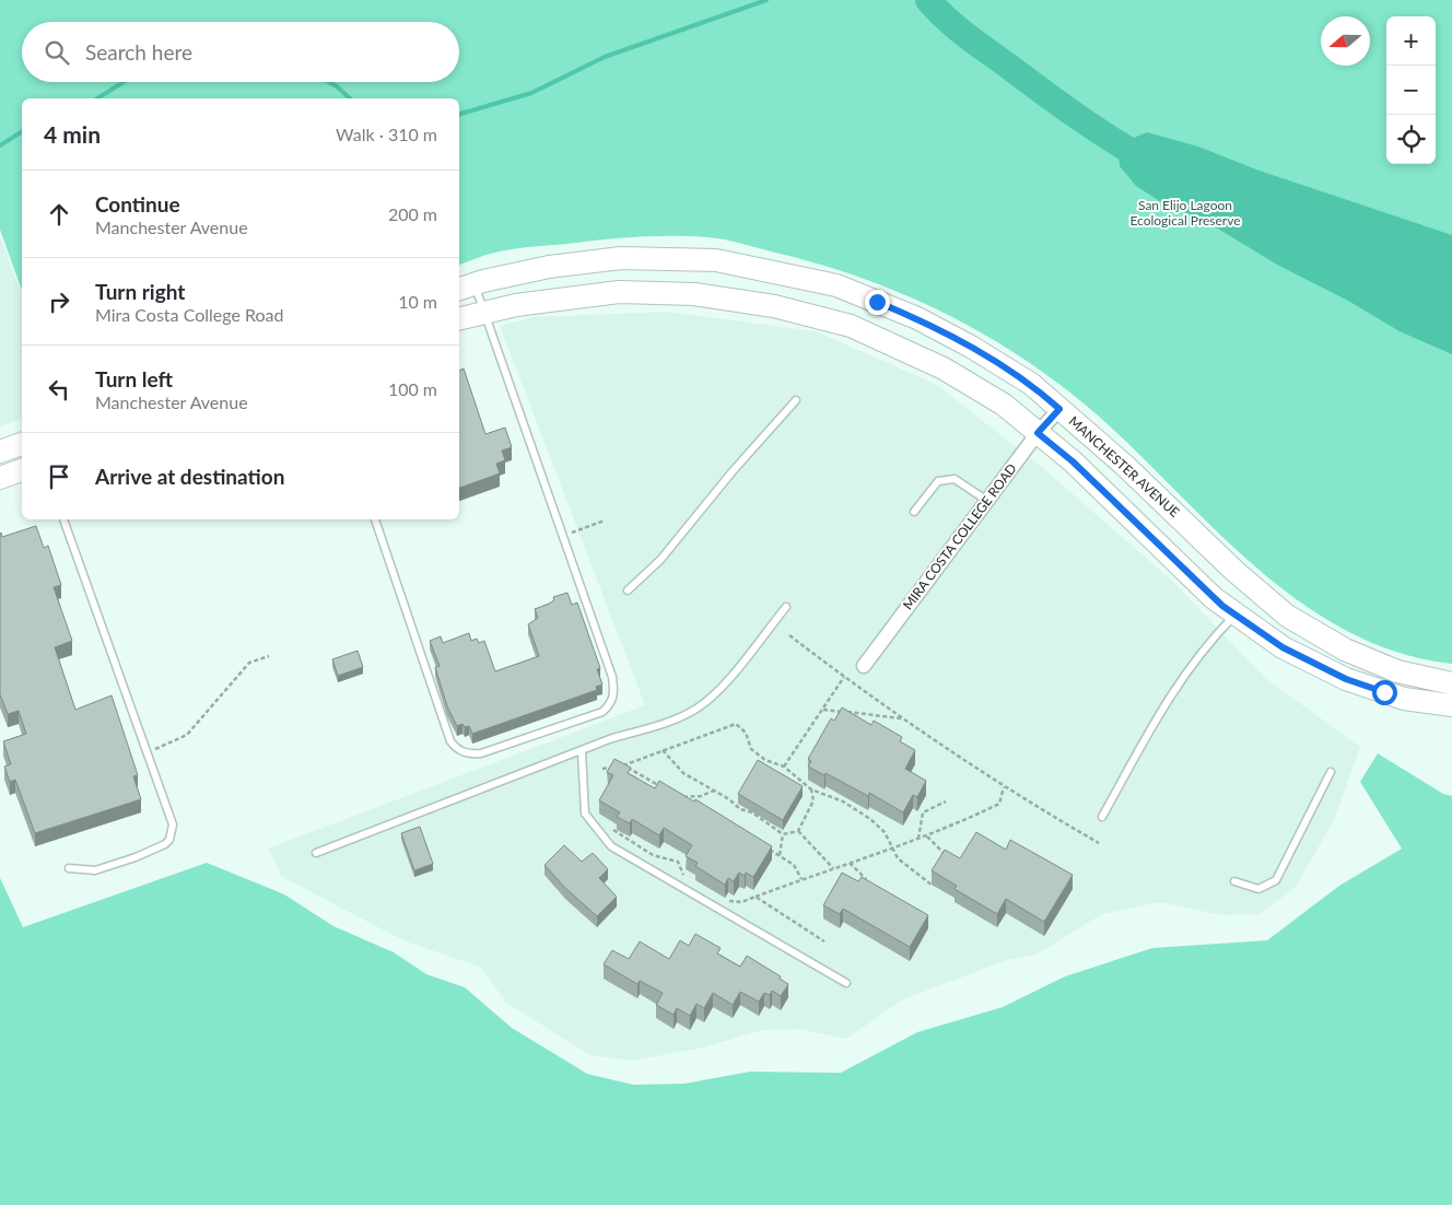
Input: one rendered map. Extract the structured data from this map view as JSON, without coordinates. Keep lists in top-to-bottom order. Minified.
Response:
{"streets":{"main road":["MANCHESTER AVENUE"],"street":["MIRA COSTA COLLEGE ROAD"]},"crossings":[["MANCHESTER AVENUE","MIRA COSTA COLLEGE ROAD"]],"parks":["San Elijo Lagoon Ecological Preserve"],"north":"left","page":{"map_buttons":["+","−"],"search":"Search here","heading":["4 min","Walk · 310 m"],"list":[["Continue","Manchester Avenue","200 m"],["Turn right","Mira Costa College Road","10 m"],["Turn left","Manchester Avenue","100 m"],"Arrive at destination"]}}
